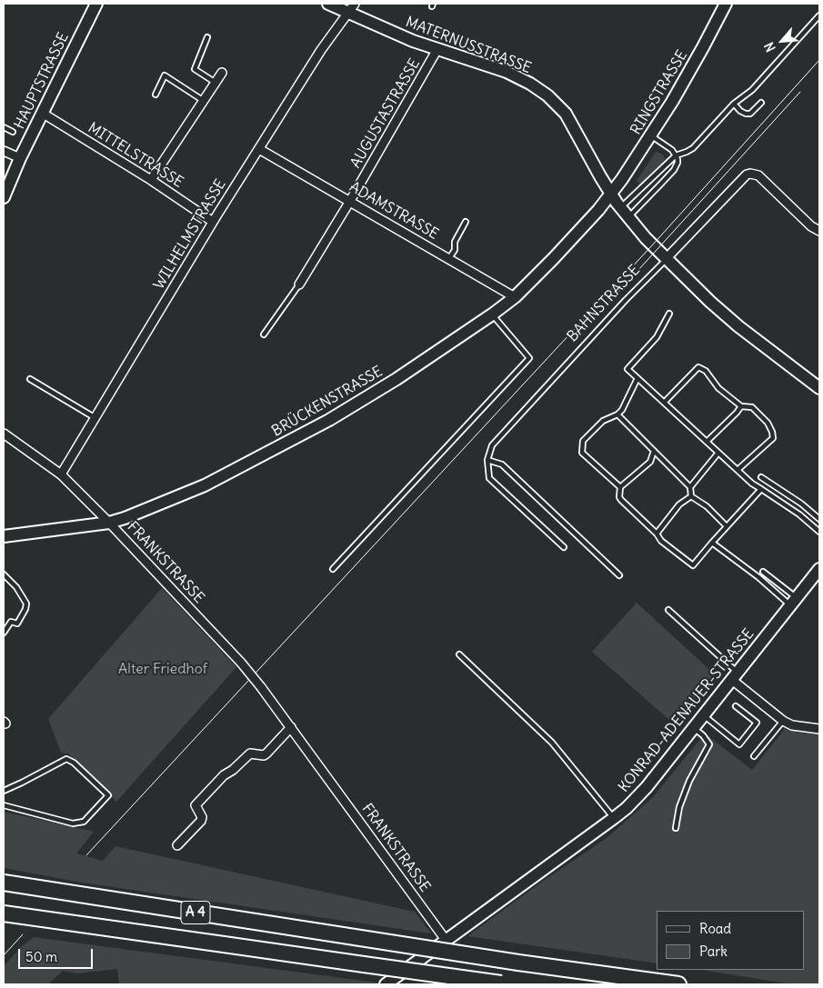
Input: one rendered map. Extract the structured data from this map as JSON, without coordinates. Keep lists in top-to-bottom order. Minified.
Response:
{"streets":{"highway":["A 4"],"street":["MATERNUSSTRASSE","HAUPTSTRASSE","RINGSTRASSE","AUGUSTASTRASSE","MITTELSTRASSE","ADAMSTRASSE","WILHELMSTRASSE","BAHNSTRASSE","BRÜCKENSTRASSE","FRANKSTRASSE","KONRAD-ADENAUER-STRASSE"]},"crossings":[["MATERNUSSTRASSE","RINGSTRASSE"],["MATERNUSSTRASSE","AUGUSTASTRASSE"],["MATERNUSSTRASSE","WILHELMSTRASSE"],["MATERNUSSTRASSE","BAHNSTRASSE"],["MATERNUSSTRASSE","BRÜCKENSTRASSE"],["HAUPTSTRASSE","MITTELSTRASSE"],["RINGSTRASSE","BRÜCKENSTRASSE"],["AUGUSTASTRASSE","ADAMSTRASSE"],["MITTELSTRASSE","WILHELMSTRASSE"],["ADAMSTRASSE","WILHELMSTRASSE"],["ADAMSTRASSE","BRÜCKENSTRASSE"],["WILHELMSTRASSE","FRANKSTRASSE"],["BRÜCKENSTRASSE","FRANKSTRASSE"],["FRANKSTRASSE","KONRAD-ADENAUER-STRASSE"]],"parks":["Alter Friedhof"],"legend":["Road","Park"],"scale_bar":"50 m","north":"bottom left"}
